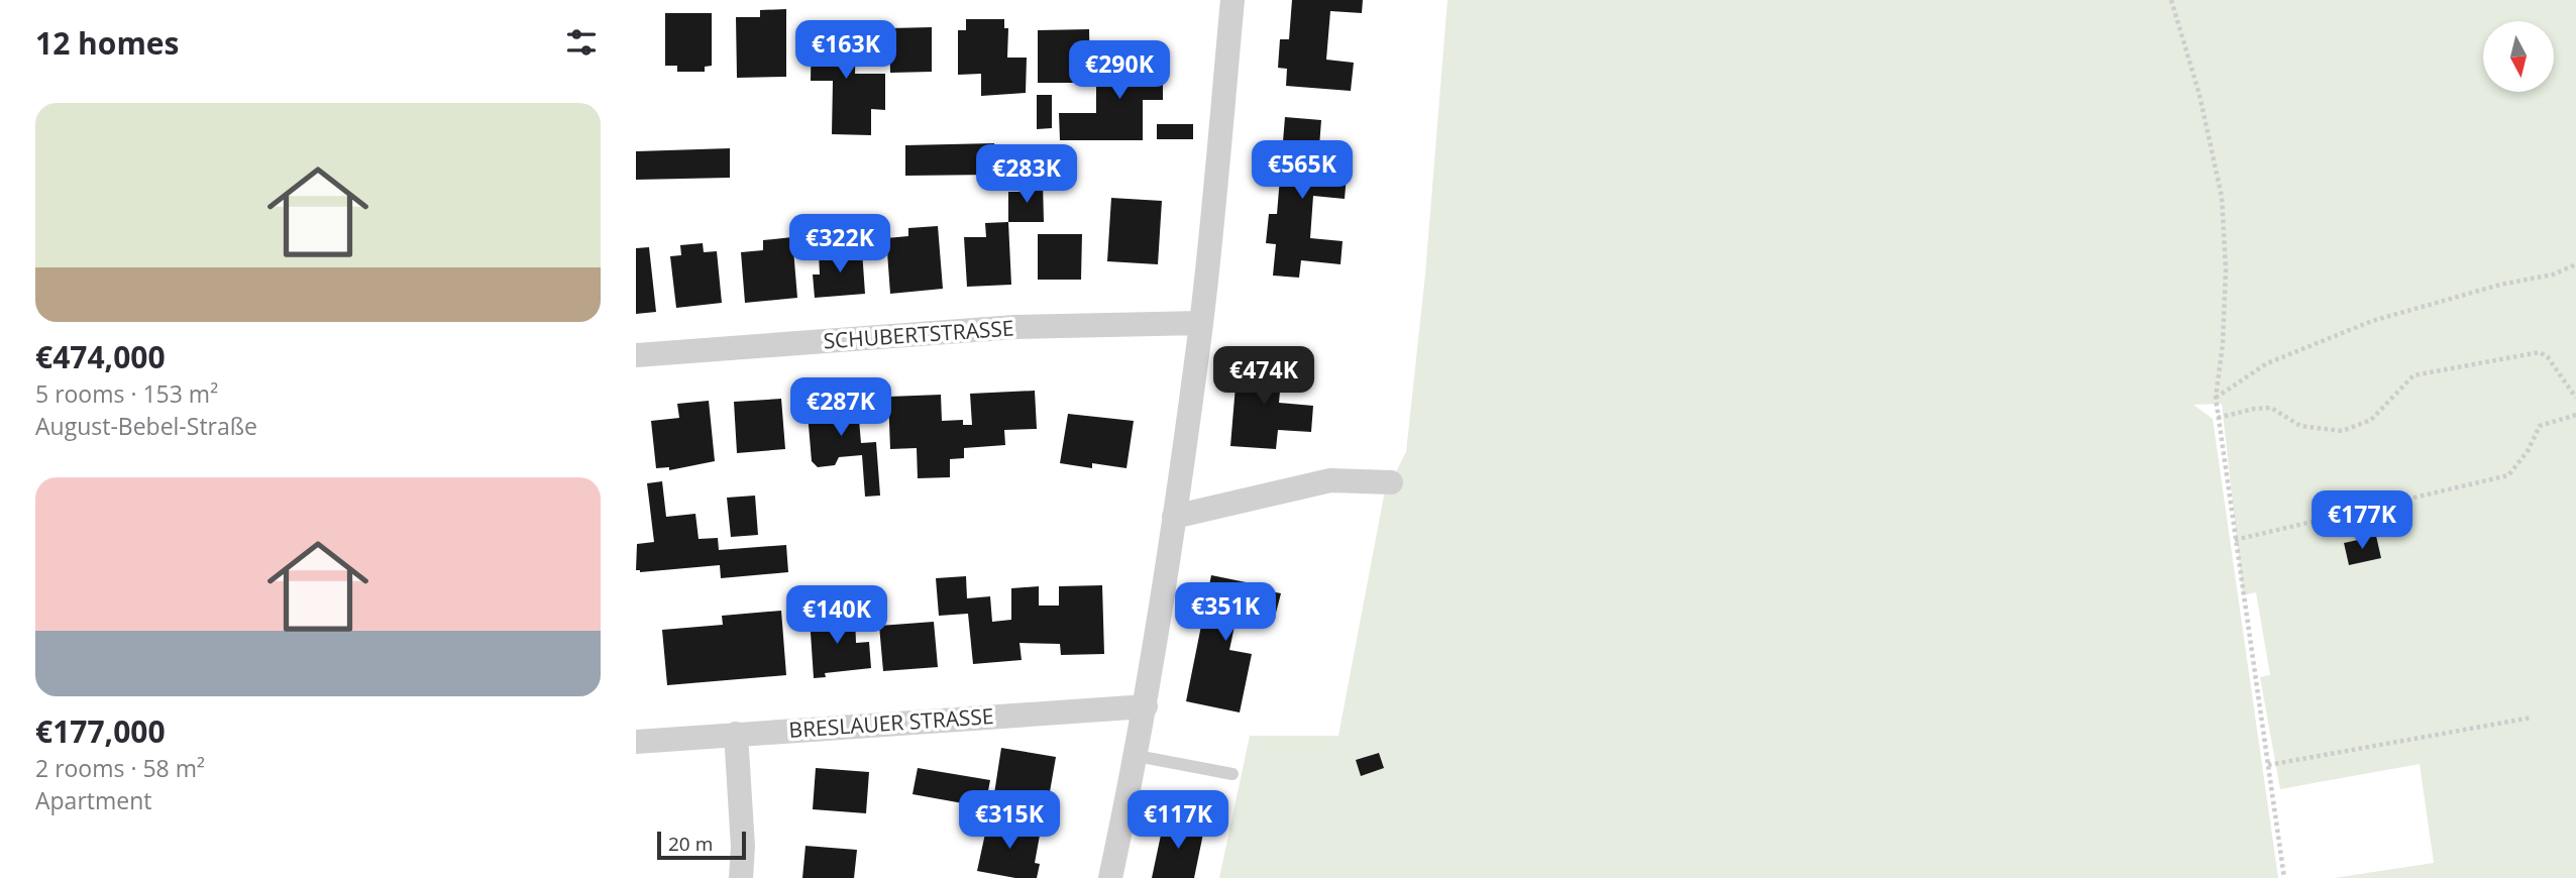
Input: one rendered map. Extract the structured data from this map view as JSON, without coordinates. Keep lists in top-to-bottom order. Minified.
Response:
{"streets":{"street":["SCHUBERTSTRASSE","BRESLAUER STRASSE"]},"scale_bar":"20 m","north":"bottom","page":{"heading":"12 homes","price":["€163K","€290K","€565K","€283K","€322K","€474K","€287K","€177K","€351K","€140K","€315K","€117K"],"list":[{"name":"€474,000","note":"5 rooms · 153 m² · August-Bebel-Straße"},{"name":"€177,000","note":"2 rooms · 58 m² · Apartment"}],"scale":"20 m"}}
